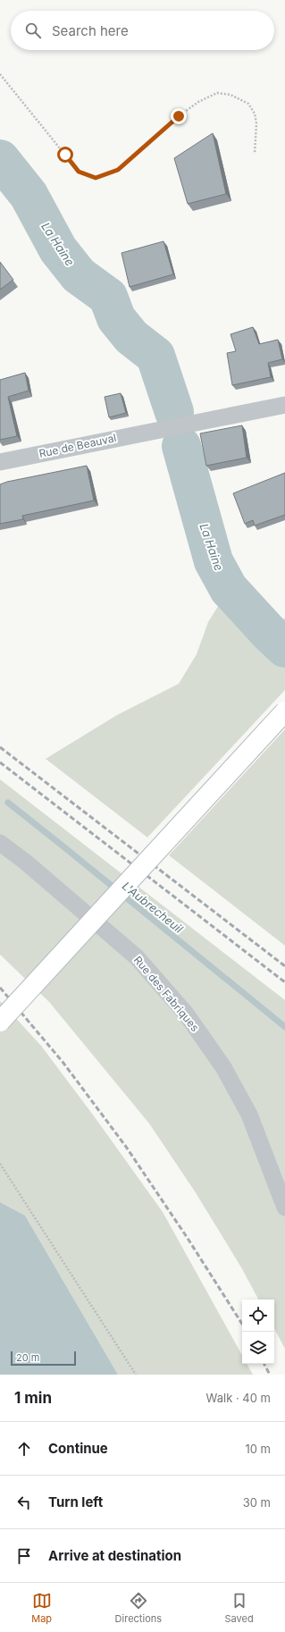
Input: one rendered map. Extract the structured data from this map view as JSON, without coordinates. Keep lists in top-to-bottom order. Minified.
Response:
{"streets":{"street":["Rue de Beauval","Rue des Fabriques"]},"water":["La Haine","L'Aubrecheuil"],"scale_bar":"20 m","page":{"search":"Search here","scale":"20 m","heading":["1 min","Walk · 40 m"],"list":[["Continue","10 m"],["Turn left","30 m"],"Arrive at destination"],"nav":["Map","Directions","Saved"]}}
